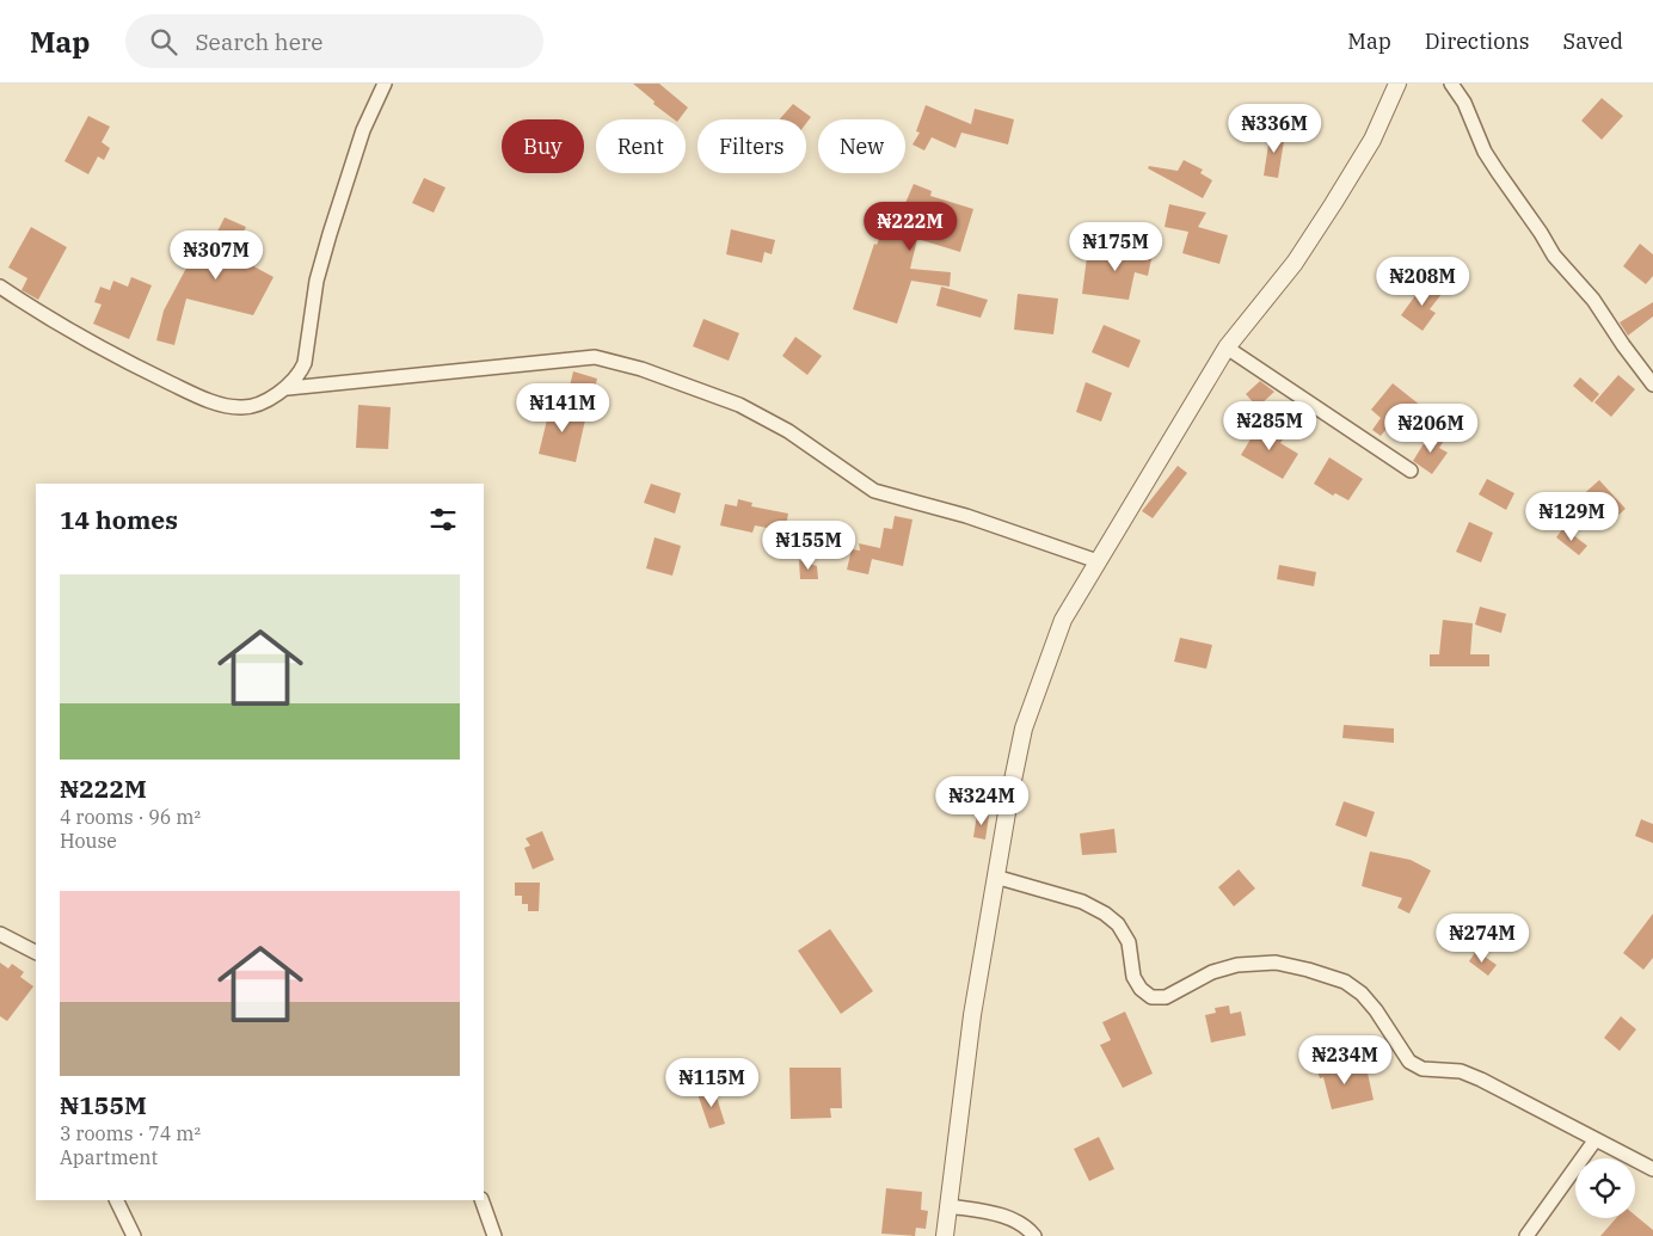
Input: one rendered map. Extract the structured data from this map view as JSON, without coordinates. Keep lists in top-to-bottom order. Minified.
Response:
{"page":{"header":"Map","search":"Search here","nav":["Map","Directions","Saved"],"price":["₦336M","₦222M","₦175M","₦307M","₦208M","₦141M","₦285M","₦206M","₦129M","₦155M","₦324M","₦274M","₦234M","₦115M"],"chip":["Buy","Rent","Filters","New"],"heading":"14 homes","list":[{"name":"₦222M","note":"4 rooms · 96 m² · House"},{"name":"₦155M","note":"3 rooms · 74 m² · Apartment"}]}}
